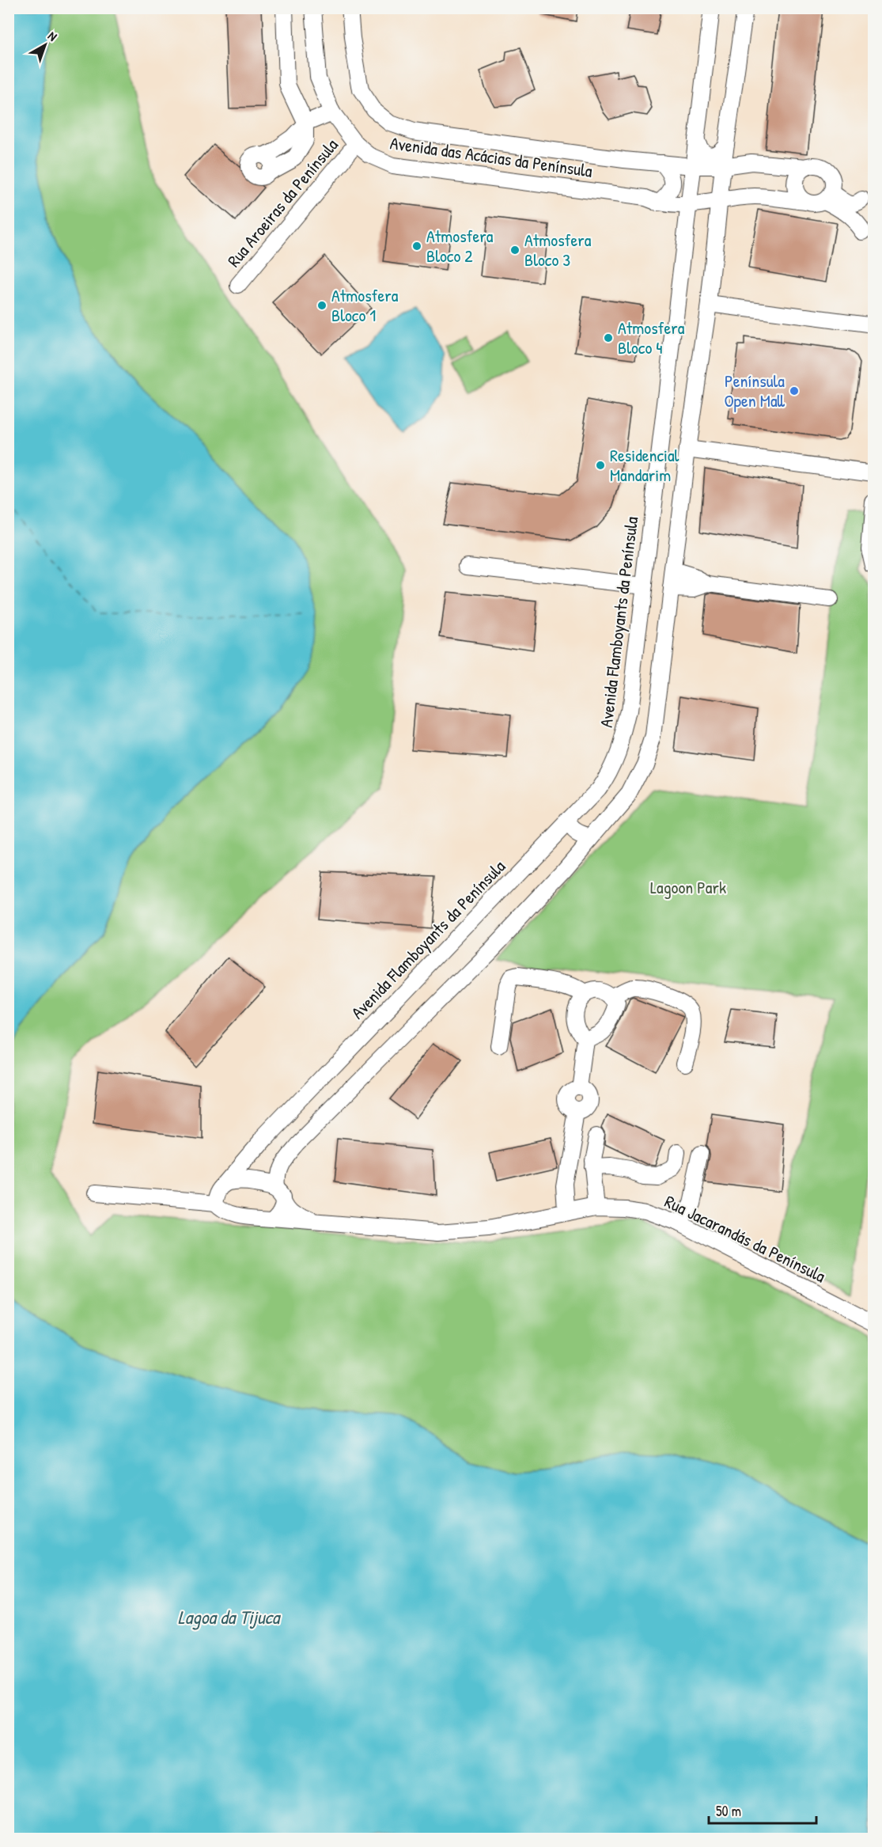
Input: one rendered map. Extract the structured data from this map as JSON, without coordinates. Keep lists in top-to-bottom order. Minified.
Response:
{"streets":{"street":["Avenida das Acácias da Península","Rua Aroeiras da Península","Avenida Flamboyants da Península","Rua Jacarandás da Península"]},"crossings":[["Avenida das Acácias da Península","Rua Aroeiras da Península"],["Avenida das Acácias da Península","Avenida Flamboyants da Península"]],"water":["Lagoa da Tijuca"],"parks":["Lagoon Park"],"places":["Atmosfera Bloco 2","Atmosfera Bloco 3","Atmosfera Bloco 1","Atmosfera Bloco 4","Península Open Mall","Residencial Mandarim"],"scale_bar":"50 m","north":"top right"}
